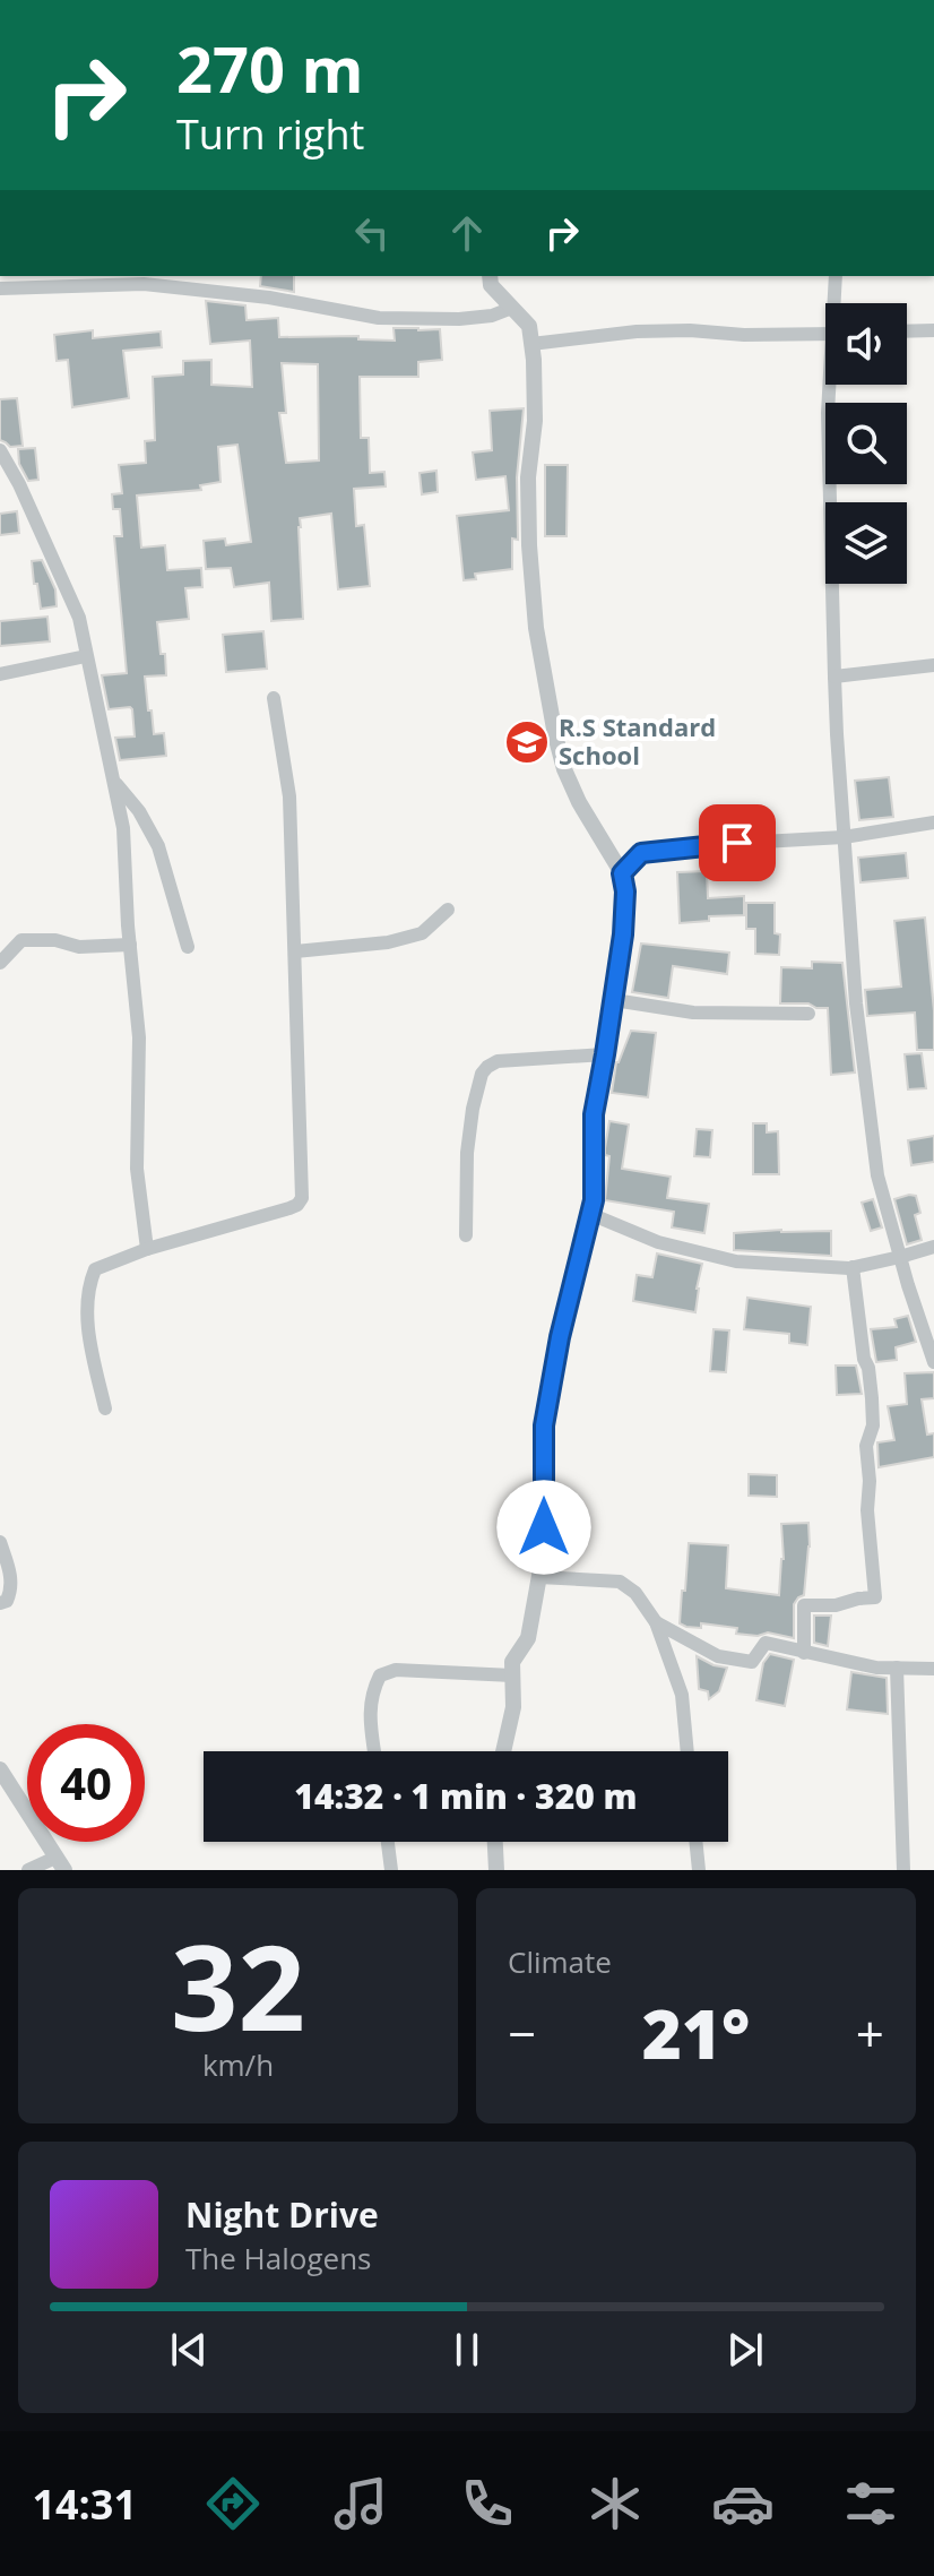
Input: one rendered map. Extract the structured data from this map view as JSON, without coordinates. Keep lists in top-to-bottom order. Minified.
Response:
{"places":{"school or university":["R.S Standard School"]},"page":{"turn":["270 m","Turn right"],"limit":"40","trip":"14:32 · 1 min · 320 m","tile":[["32","km/h"],"Climate"],"heat":["−","21°","+"],"song":["Night Drive","The Halogens"],"tabs":"14:31"}}
